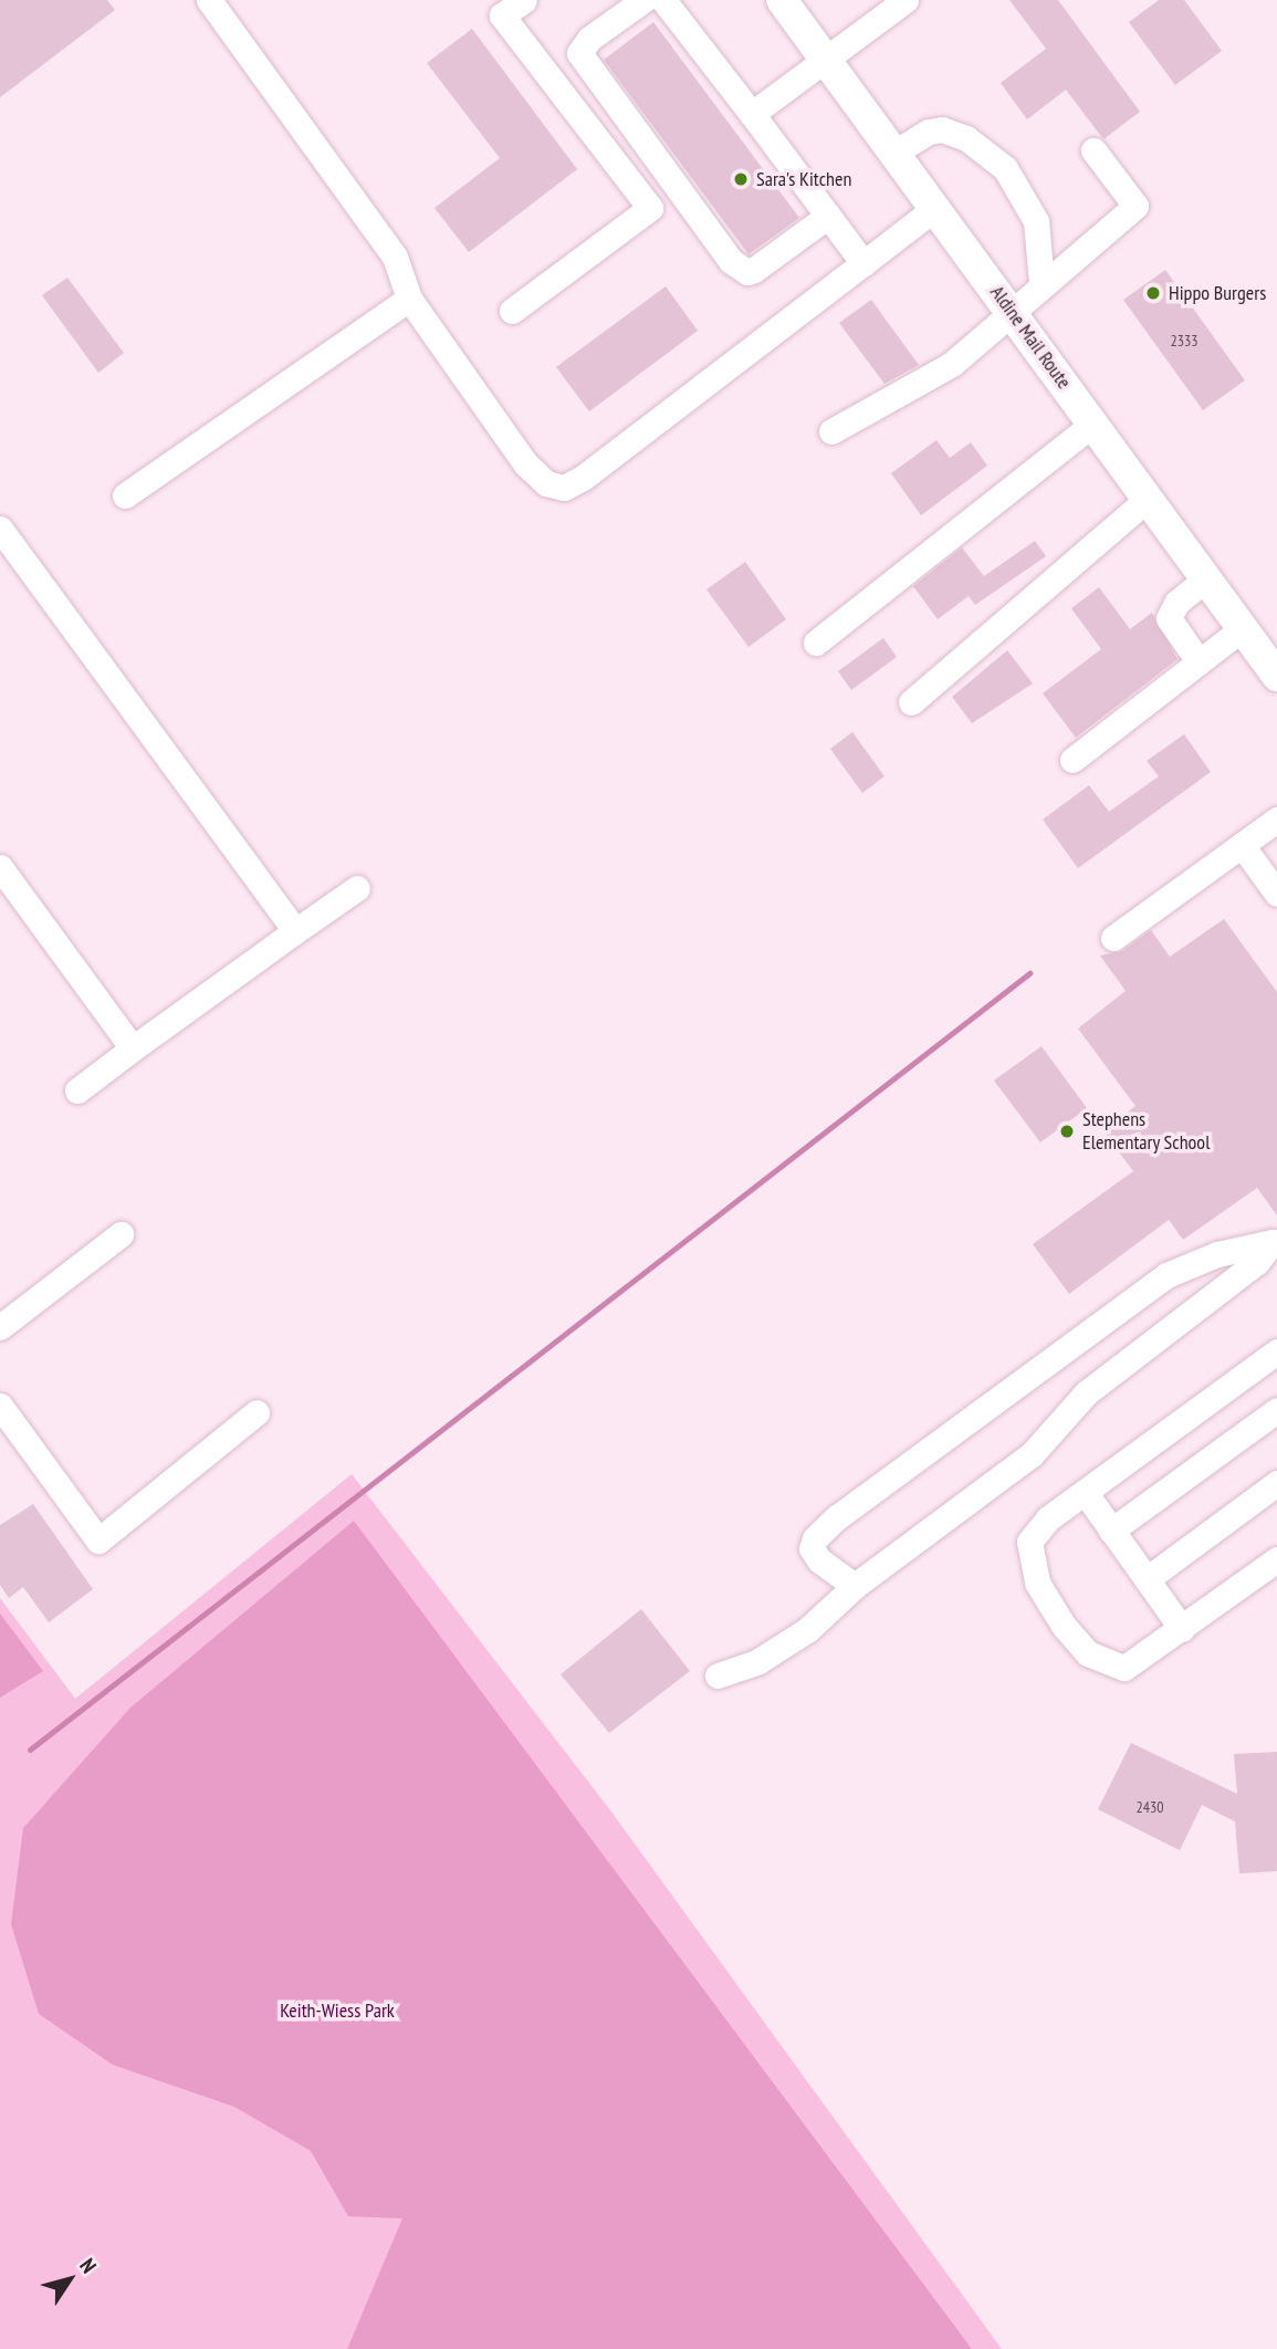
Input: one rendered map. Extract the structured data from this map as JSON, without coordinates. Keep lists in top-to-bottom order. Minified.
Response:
{"streets":{"main road":["Aldine Mail Route"]},"parks":["Keith-Wiess Park"],"places":["Sara's Kitchen","Hippo Burgers","Stephens Elementary School"],"house_numbers":["2333","2430"],"north":"top right"}
